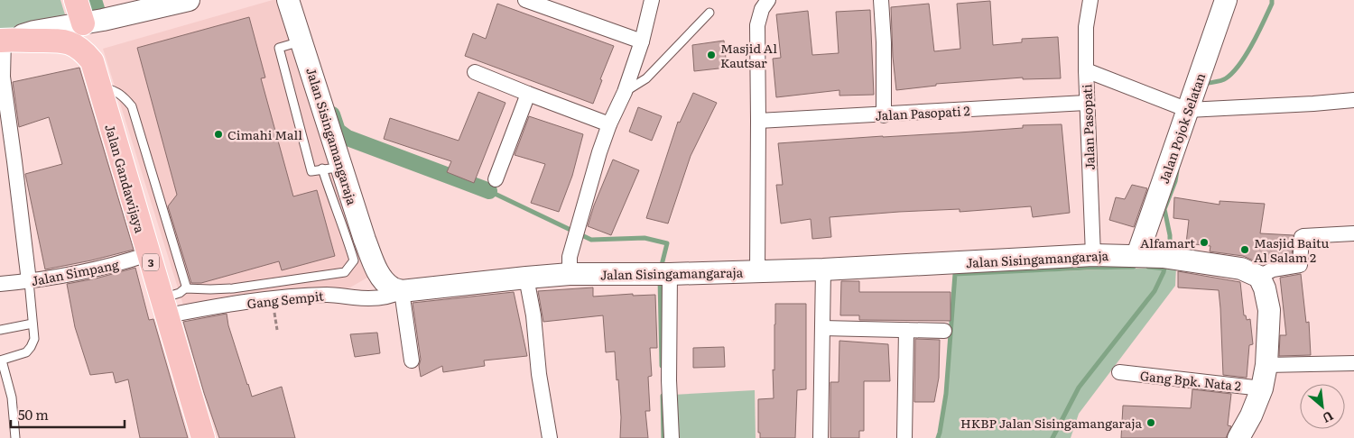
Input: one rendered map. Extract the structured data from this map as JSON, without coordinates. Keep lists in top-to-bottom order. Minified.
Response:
{"streets":{"main road":["Jalan Pojok Selatan","Jalan Sisingamangaraja","Jalan Gandawijaya","3"],"street":["Jalan Pasopati 2","Jalan Pasopati","Jalan Simpang","Gang Sempit","Gang Bpk. Nata 2"]},"crossings":[["Jalan Pasopati 2","Jalan Pasopati"],["Jalan Pasopati","Jalan Sisingamangaraja"],["Jalan Pojok Selatan","Jalan Sisingamangaraja"],["Jalan Sisingamangaraja","Gang Sempit"],["Jalan Gandawijaya","Jalan Simpang"],["Jalan Gandawijaya","Gang Sempit"]],"places":["Masjid Al Kautsar","Cimahi Mall","Alfamart","Masjid Baitu Al Salam 2","HKBP Jalan Sisingamangaraja"],"scale_bar":"50 m","north":"bottom right"}
